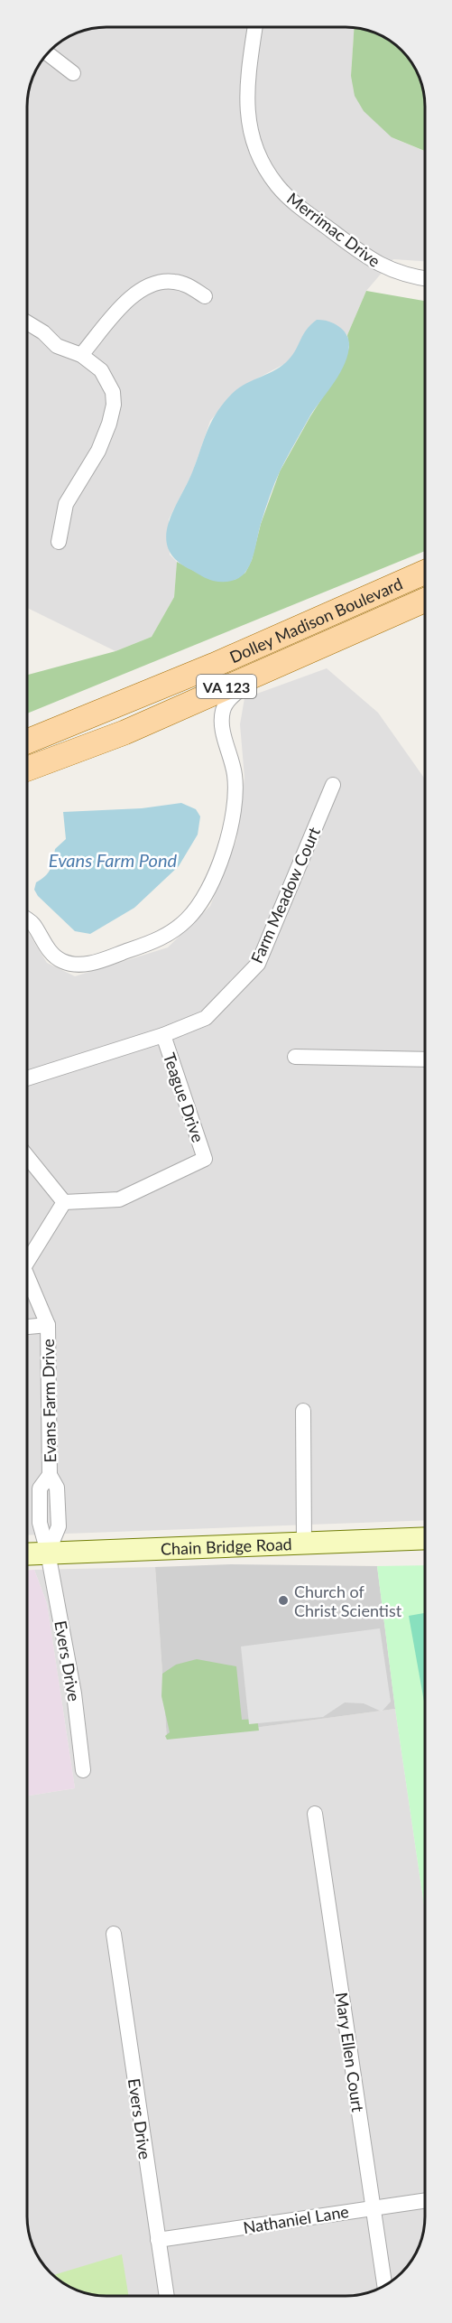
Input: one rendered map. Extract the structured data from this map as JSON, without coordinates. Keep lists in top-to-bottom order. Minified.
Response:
{"streets":{"main road":["Dolley Madison Boulevard","VA 123","Chain Bridge Road"],"street":["Merrimac Drive","Farm Meadow Court","Teague Drive","Evans Farm Drive","Evers Drive","Mary Ellen Court","Nathaniel Lane"]},"crossings":[["Farm Meadow Court","Teague Drive"],["Teague Drive","Evans Farm Drive"],["Evans Farm Drive","Chain Bridge Road"],["Evans Farm Drive","Evers Drive"],["Chain Bridge Road","Evers Drive"],["Evers Drive","Nathaniel Lane"],["Mary Ellen Court","Nathaniel Lane"]],"water":["Evans Farm Pond"],"places":["Church of Christ Scientist"]}
